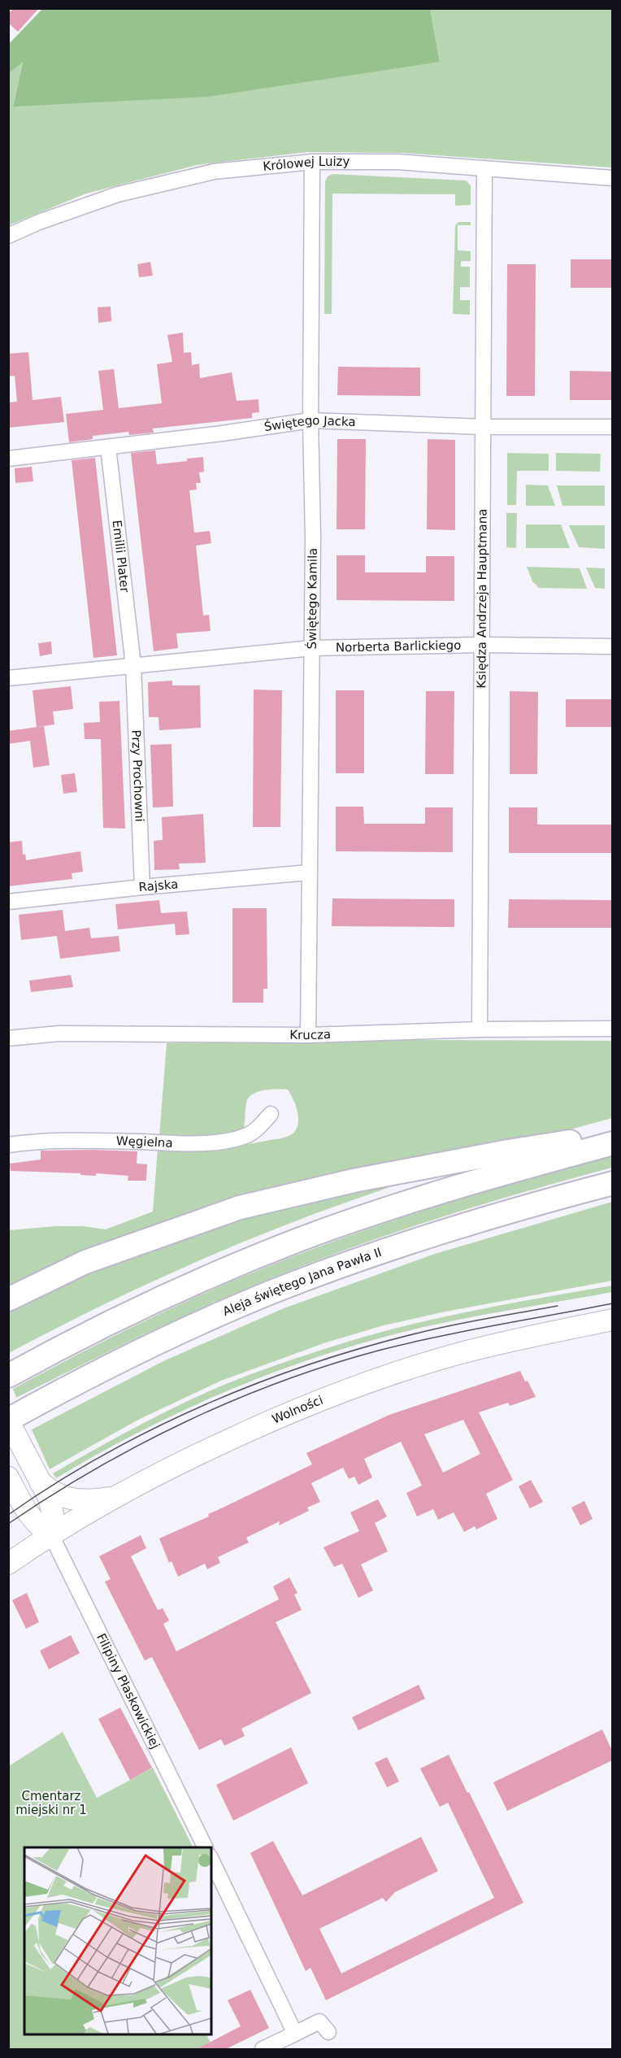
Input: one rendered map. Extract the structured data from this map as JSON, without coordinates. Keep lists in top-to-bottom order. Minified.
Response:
{"streets":{"main road":["Aleja świętego Jana Pawła II"],"street":["Królowej Luizy","Świętego Jacka","Emilii Plater","Świętego Kamila","Księdza Andrzeja Hauptmana","Norberta Barlickiego","Przy Prochowni","Rajska","Krucza","Węgielna","Wolności","Filipiny Płaskowickiej"]},"crossings":[["Królowej Luizy","Świętego Kamila"],["Królowej Luizy","Księdza Andrzeja Hauptmana"],["Świętego Jacka","Emilii Plater"],["Świętego Jacka","Świętego Kamila"],["Świętego Jacka","Księdza Andrzeja Hauptmana"],["Emilii Plater","Norberta Barlickiego"],["Emilii Plater","Przy Prochowni"],["Świętego Kamila","Norberta Barlickiego"],["Świętego Kamila","Rajska"],["Świętego Kamila","Krucza"],["Księdza Andrzeja Hauptmana","Norberta Barlickiego"],["Księdza Andrzeja Hauptmana","Krucza"],["Norberta Barlickiego","Przy Prochowni"],["Przy Prochowni","Rajska"],["Wolności","Filipiny Płaskowickiej"]],"parks":["Cmentarz miejski nr 1"]}
